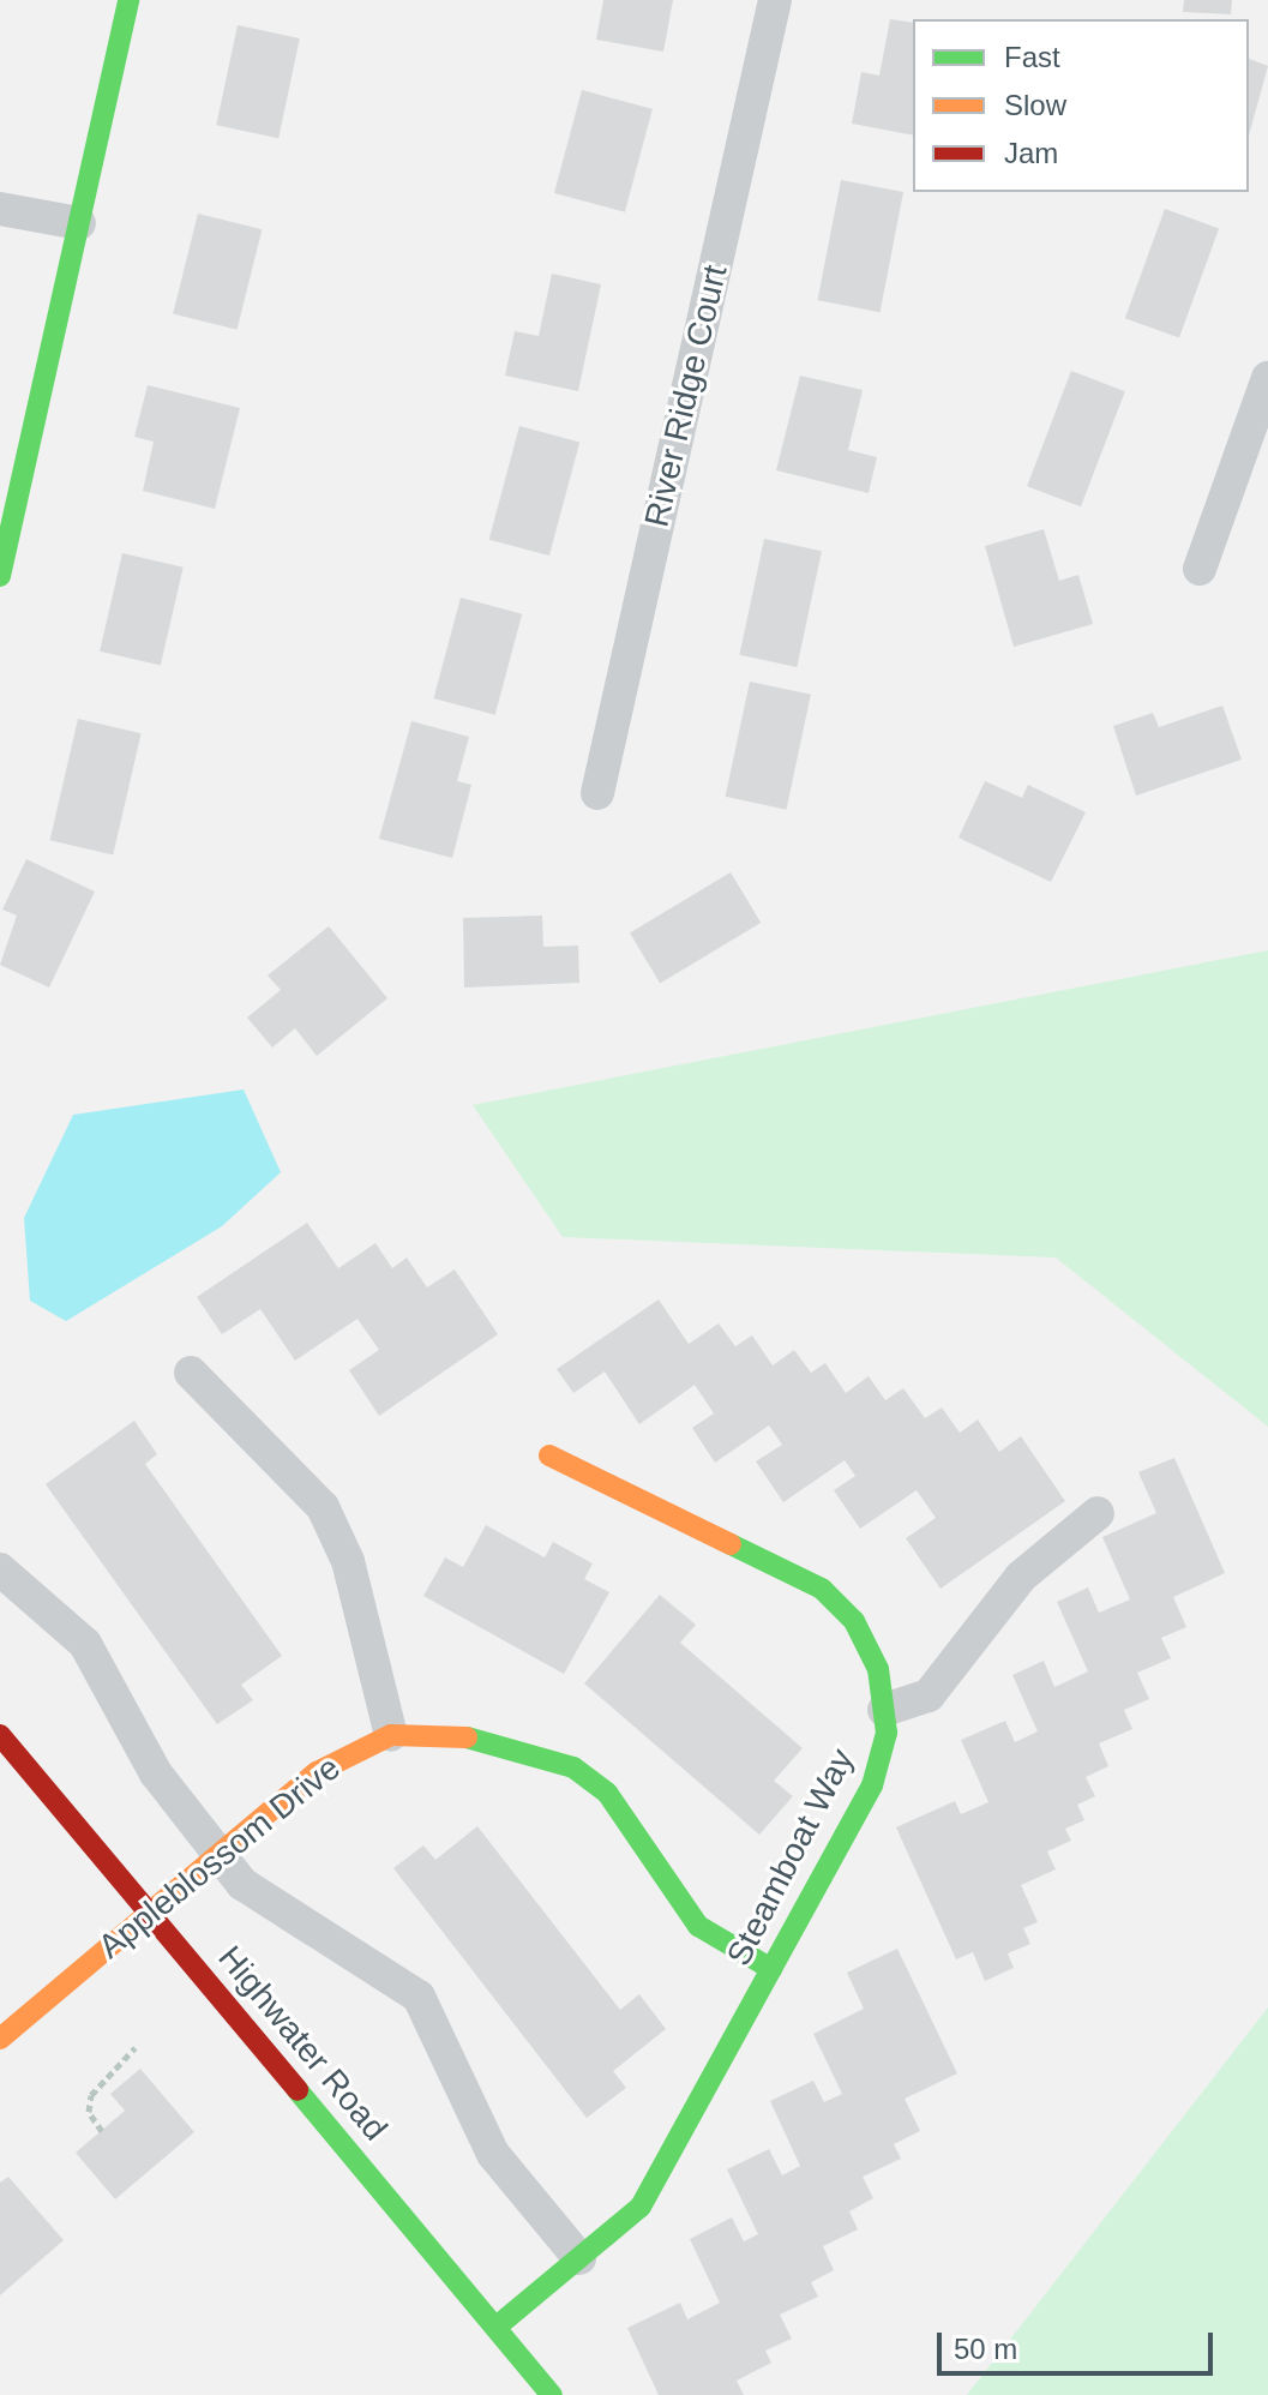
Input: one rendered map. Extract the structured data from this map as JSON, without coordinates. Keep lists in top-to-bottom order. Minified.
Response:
{"streets":{"street":["River Ridge Court","Appleblossom Drive","Steamboat Way","Highwater Road"]},"crossings":[["Appleblossom Drive","Steamboat Way"],["Appleblossom Drive","Highwater Road"],["Steamboat Way","Highwater Road"]],"legend":["Fast","Slow","Jam"],"scale_bar":"50 m"}
